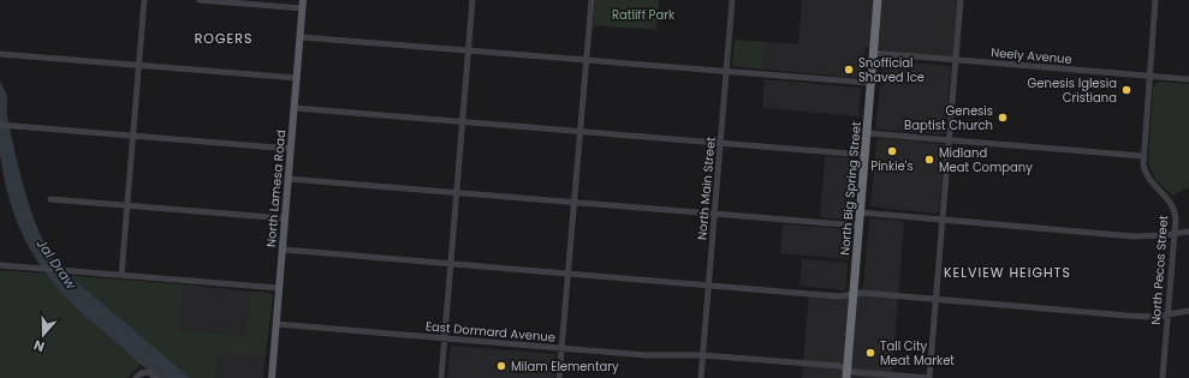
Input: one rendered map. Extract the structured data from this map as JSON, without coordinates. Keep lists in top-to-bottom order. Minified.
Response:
{"streets":{"highway":["North Big Spring Street"],"main road":["North Lamesa Road"],"street":["Neely Avenue","North Main Street","North Pecos Street","East Dormard Avenue"]},"crossings":[["Neely Avenue","North Big Spring Street"],["Neely Avenue","North Pecos Street"],["North Lamesa Road","East Dormard Avenue"],["North Main Street","East Dormard Avenue"],["North Big Spring Street","East Dormard Avenue"]],"districts":["ROGERS","KELVIEW HEIGHTS"],"water":["Jal Draw"],"parks":["Ratliff Park"],"places":["Snofficial Shaved Ice","Genesis Iglesia Cristiana","Genesis Baptist Church","Pinkie's","Midland Meat Company","Tall City Meat Market","Milam Elementary"],"north":"bottom"}
